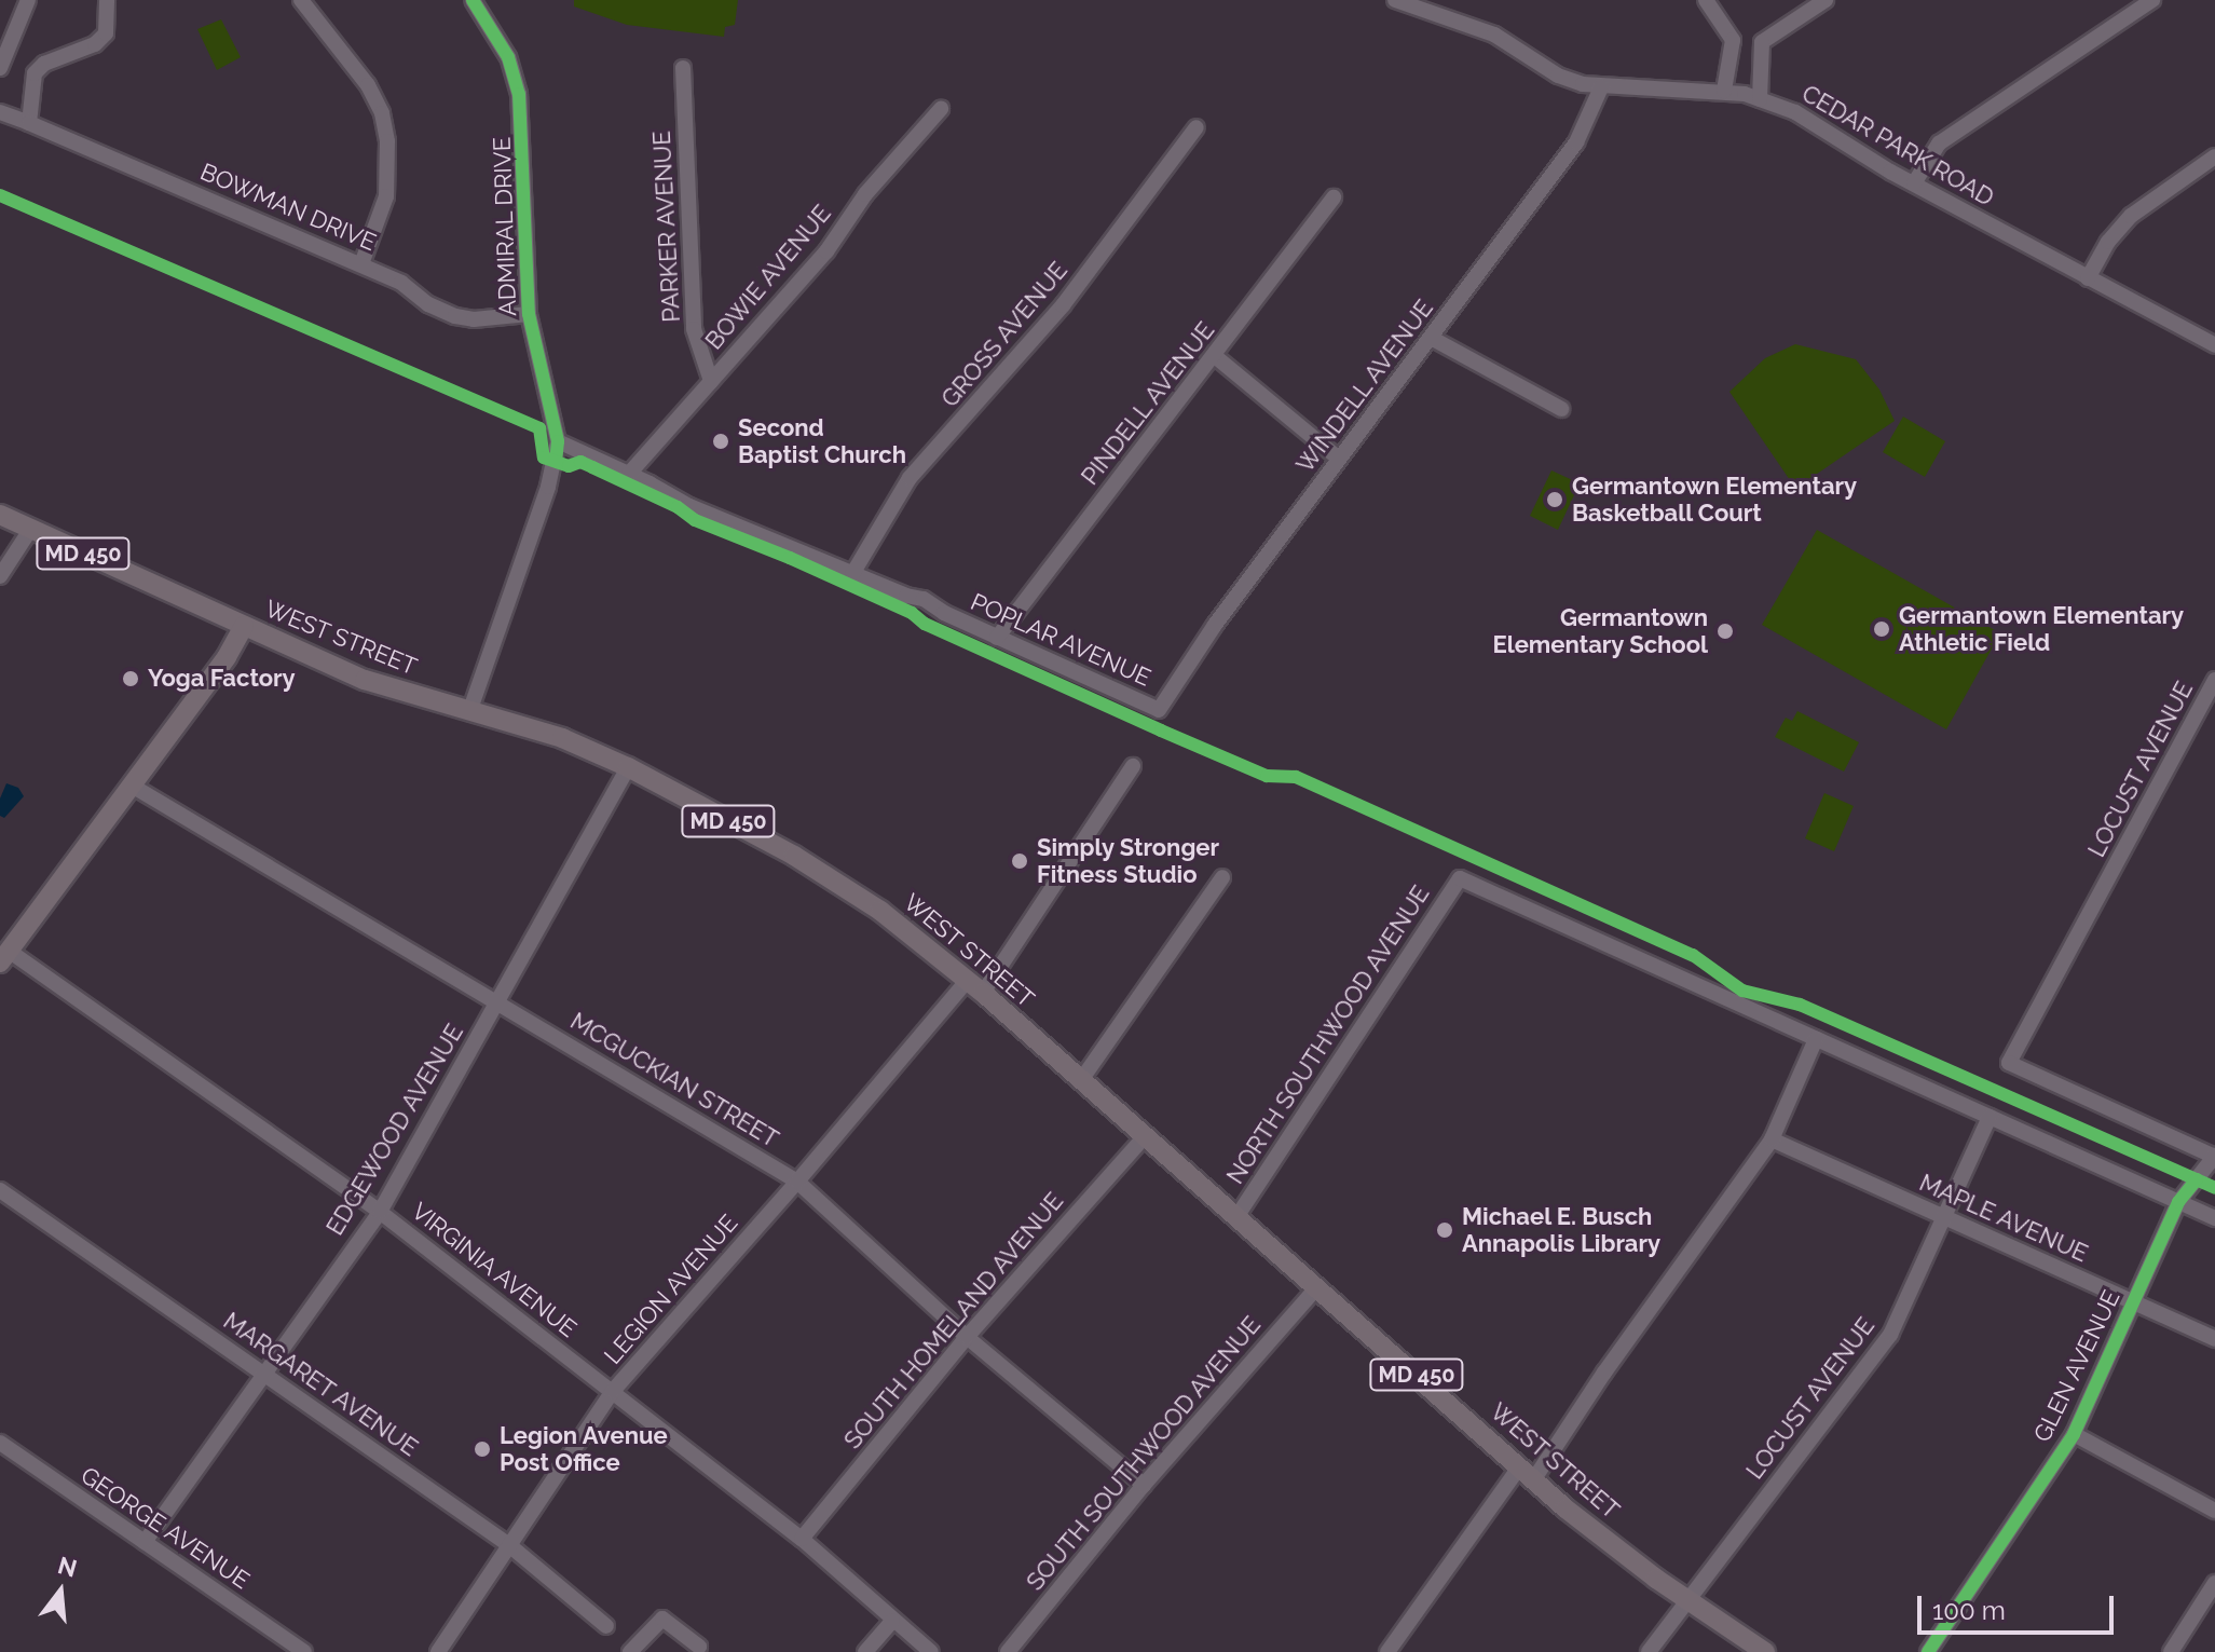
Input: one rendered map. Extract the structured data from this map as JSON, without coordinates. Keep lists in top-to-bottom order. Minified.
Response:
{"streets":{"main road":["MD 450","WEST STREET"],"street":["CEDAR PARK ROAD","BOWMAN DRIVE","ADMIRAL DRIVE","PARKER AVENUE","BOWIE AVENUE","GROSS AVENUE","WINDELL AVENUE","PINDELL AVENUE","POPLAR AVENUE","LOCUST AVENUE","NORTH SOUTHWOOD AVENUE","MCGUCKIAN STREET","EDGEWOOD AVENUE","MAPLE AVENUE","VIRGINIA AVENUE","LEGION AVENUE","SOUTH HOMELAND AVENUE","GLEN AVENUE","MARGARET AVENUE","SOUTH SOUTHWOOD AVENUE","GEORGE AVENUE"]},"crossings":[["CEDAR PARK ROAD","WINDELL AVENUE"],["BOWMAN DRIVE","ADMIRAL DRIVE"],["ADMIRAL DRIVE","WEST STREET"],["ADMIRAL DRIVE","POPLAR AVENUE"],["PARKER AVENUE","BOWIE AVENUE"],["BOWIE AVENUE","POPLAR AVENUE"],["GROSS AVENUE","POPLAR AVENUE"],["WINDELL AVENUE","POPLAR AVENUE"],["PINDELL AVENUE","POPLAR AVENUE"],["WEST STREET","LOCUST AVENUE"],["WEST STREET","NORTH SOUTHWOOD AVENUE"],["WEST STREET","EDGEWOOD AVENUE"],["WEST STREET","LEGION AVENUE"],["WEST STREET","SOUTH HOMELAND AVENUE"],["WEST STREET","SOUTH SOUTHWOOD AVENUE"],["LOCUST AVENUE","MAPLE AVENUE"],["LOCUST AVENUE","GLEN AVENUE"],["MCGUCKIAN STREET","EDGEWOOD AVENUE"],["MCGUCKIAN STREET","LEGION AVENUE"],["MCGUCKIAN STREET","SOUTH HOMELAND AVENUE"],["MCGUCKIAN STREET","SOUTH SOUTHWOOD AVENUE"],["EDGEWOOD AVENUE","VIRGINIA AVENUE"],["EDGEWOOD AVENUE","MARGARET AVENUE"],["EDGEWOOD AVENUE","GEORGE AVENUE"],["MAPLE AVENUE","GLEN AVENUE"],["VIRGINIA AVENUE","LEGION AVENUE"],["VIRGINIA AVENUE","SOUTH HOMELAND AVENUE"],["LEGION AVENUE","MARGARET AVENUE"]],"places":["Second Baptist Church","Germantown Elementary Basketball Court","Germantown Elementary Athletic Field","Germantown Elementary School","Yoga Factory","Simply Stronger Fitness Studio","Michael E. Busch Annapolis Library","Legion Avenue Post Office"],"scale_bar":"100 m","north":"top"}
